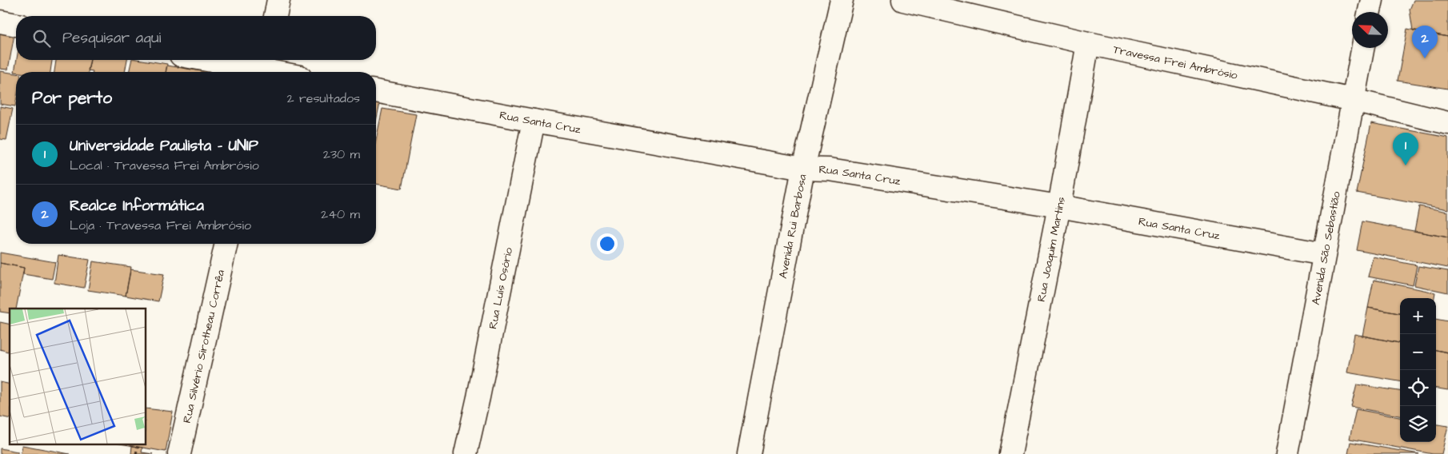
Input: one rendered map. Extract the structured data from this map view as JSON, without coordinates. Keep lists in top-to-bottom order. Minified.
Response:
{"streets":{"street":["Travessa Frei Ambrósio","Rua Santa Cruz","Avenida Rui Barbosa","Avenida São Sebastião","Rua Joaquim Martins","Rua Luís Osório","Rua Silvério Sirotheau Corrêa"]},"crossings":[["Travessa Frei Ambrósio","Avenida São Sebastião"],["Travessa Frei Ambrósio","Rua Joaquim Martins"],["Rua Santa Cruz","Avenida Rui Barbosa"],["Rua Santa Cruz","Avenida São Sebastião"],["Rua Santa Cruz","Rua Joaquim Martins"],["Rua Santa Cruz","Rua Luís Osório"]],"north":"top left","page":{"search":"Pesquisar aqui","pins":["2","1"],"heading":["Por perto","2 resultados"],"list":[{"mark":"1","name":"Universidade Paulista - UNIP","note":"Local · Travessa Frei Ambrósio","value":"230 m"},{"mark":"2","name":"Realce Informática","note":"Loja · Travessa Frei Ambrósio","value":"240 m"}],"map_buttons":["+","−"]}}
